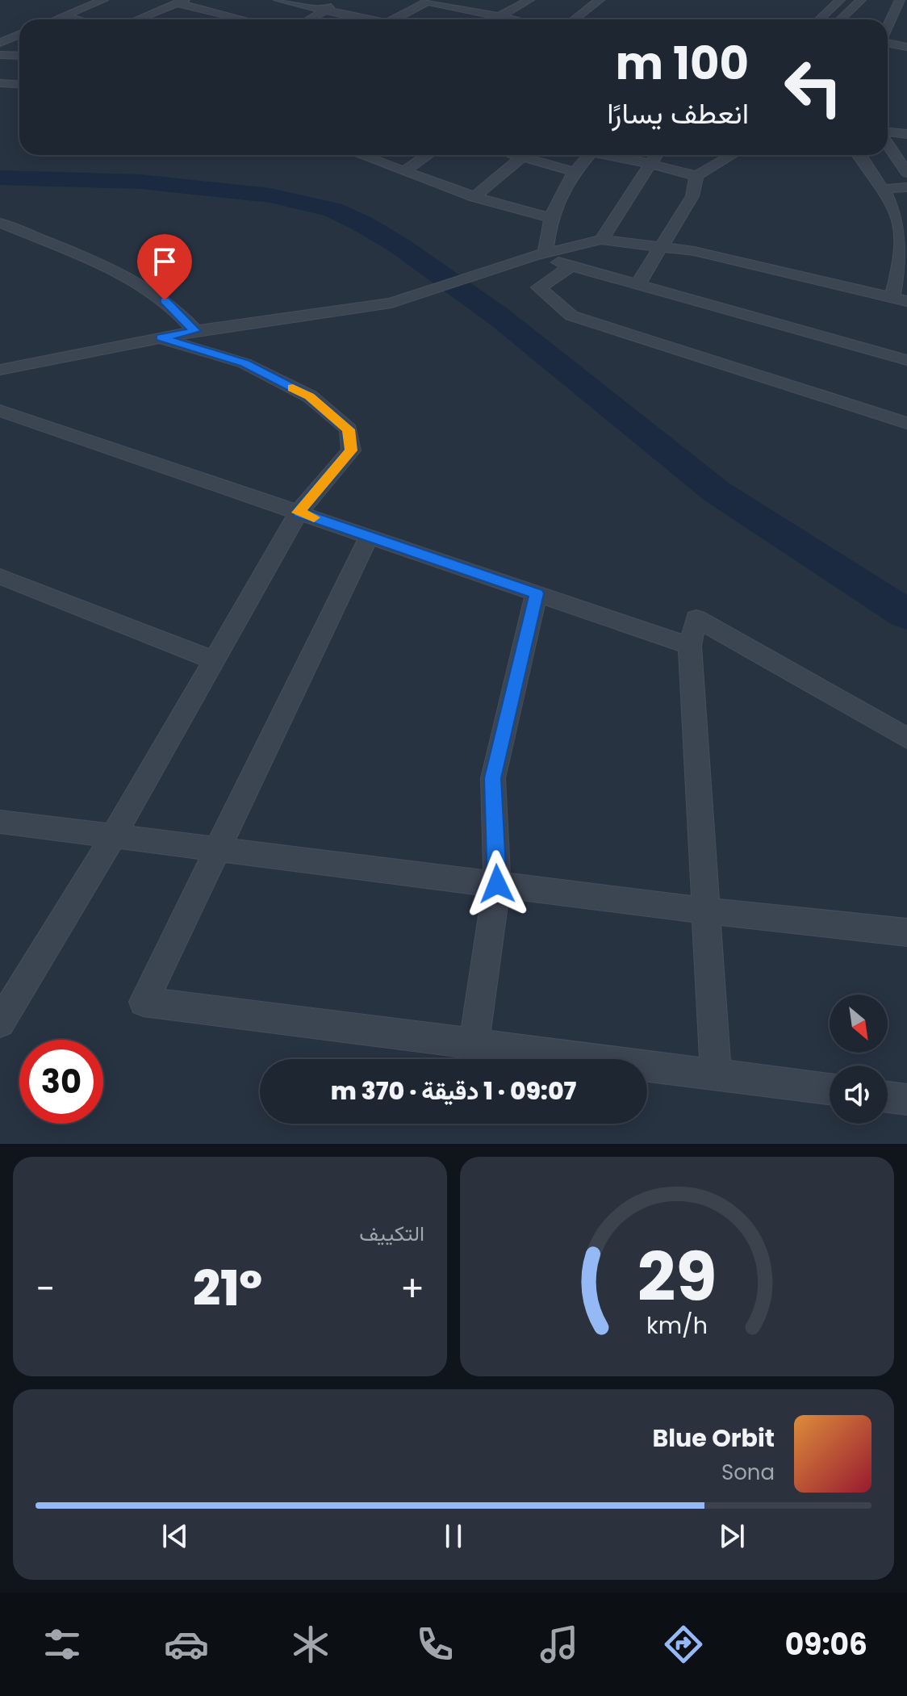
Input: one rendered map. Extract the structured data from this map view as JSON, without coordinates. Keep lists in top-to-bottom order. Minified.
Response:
{"north":"bottom right","page":{"turn":["100 m","انعطف يسارًا"],"limit":"30","trip":"09:07 · 1 دقيقة · 370 m","tile":"التكييف","heat":["−","21°","+"],"song":["Blue Orbit","Sona"],"tabs":"09:06","gauge":["29","km/h"]}}
